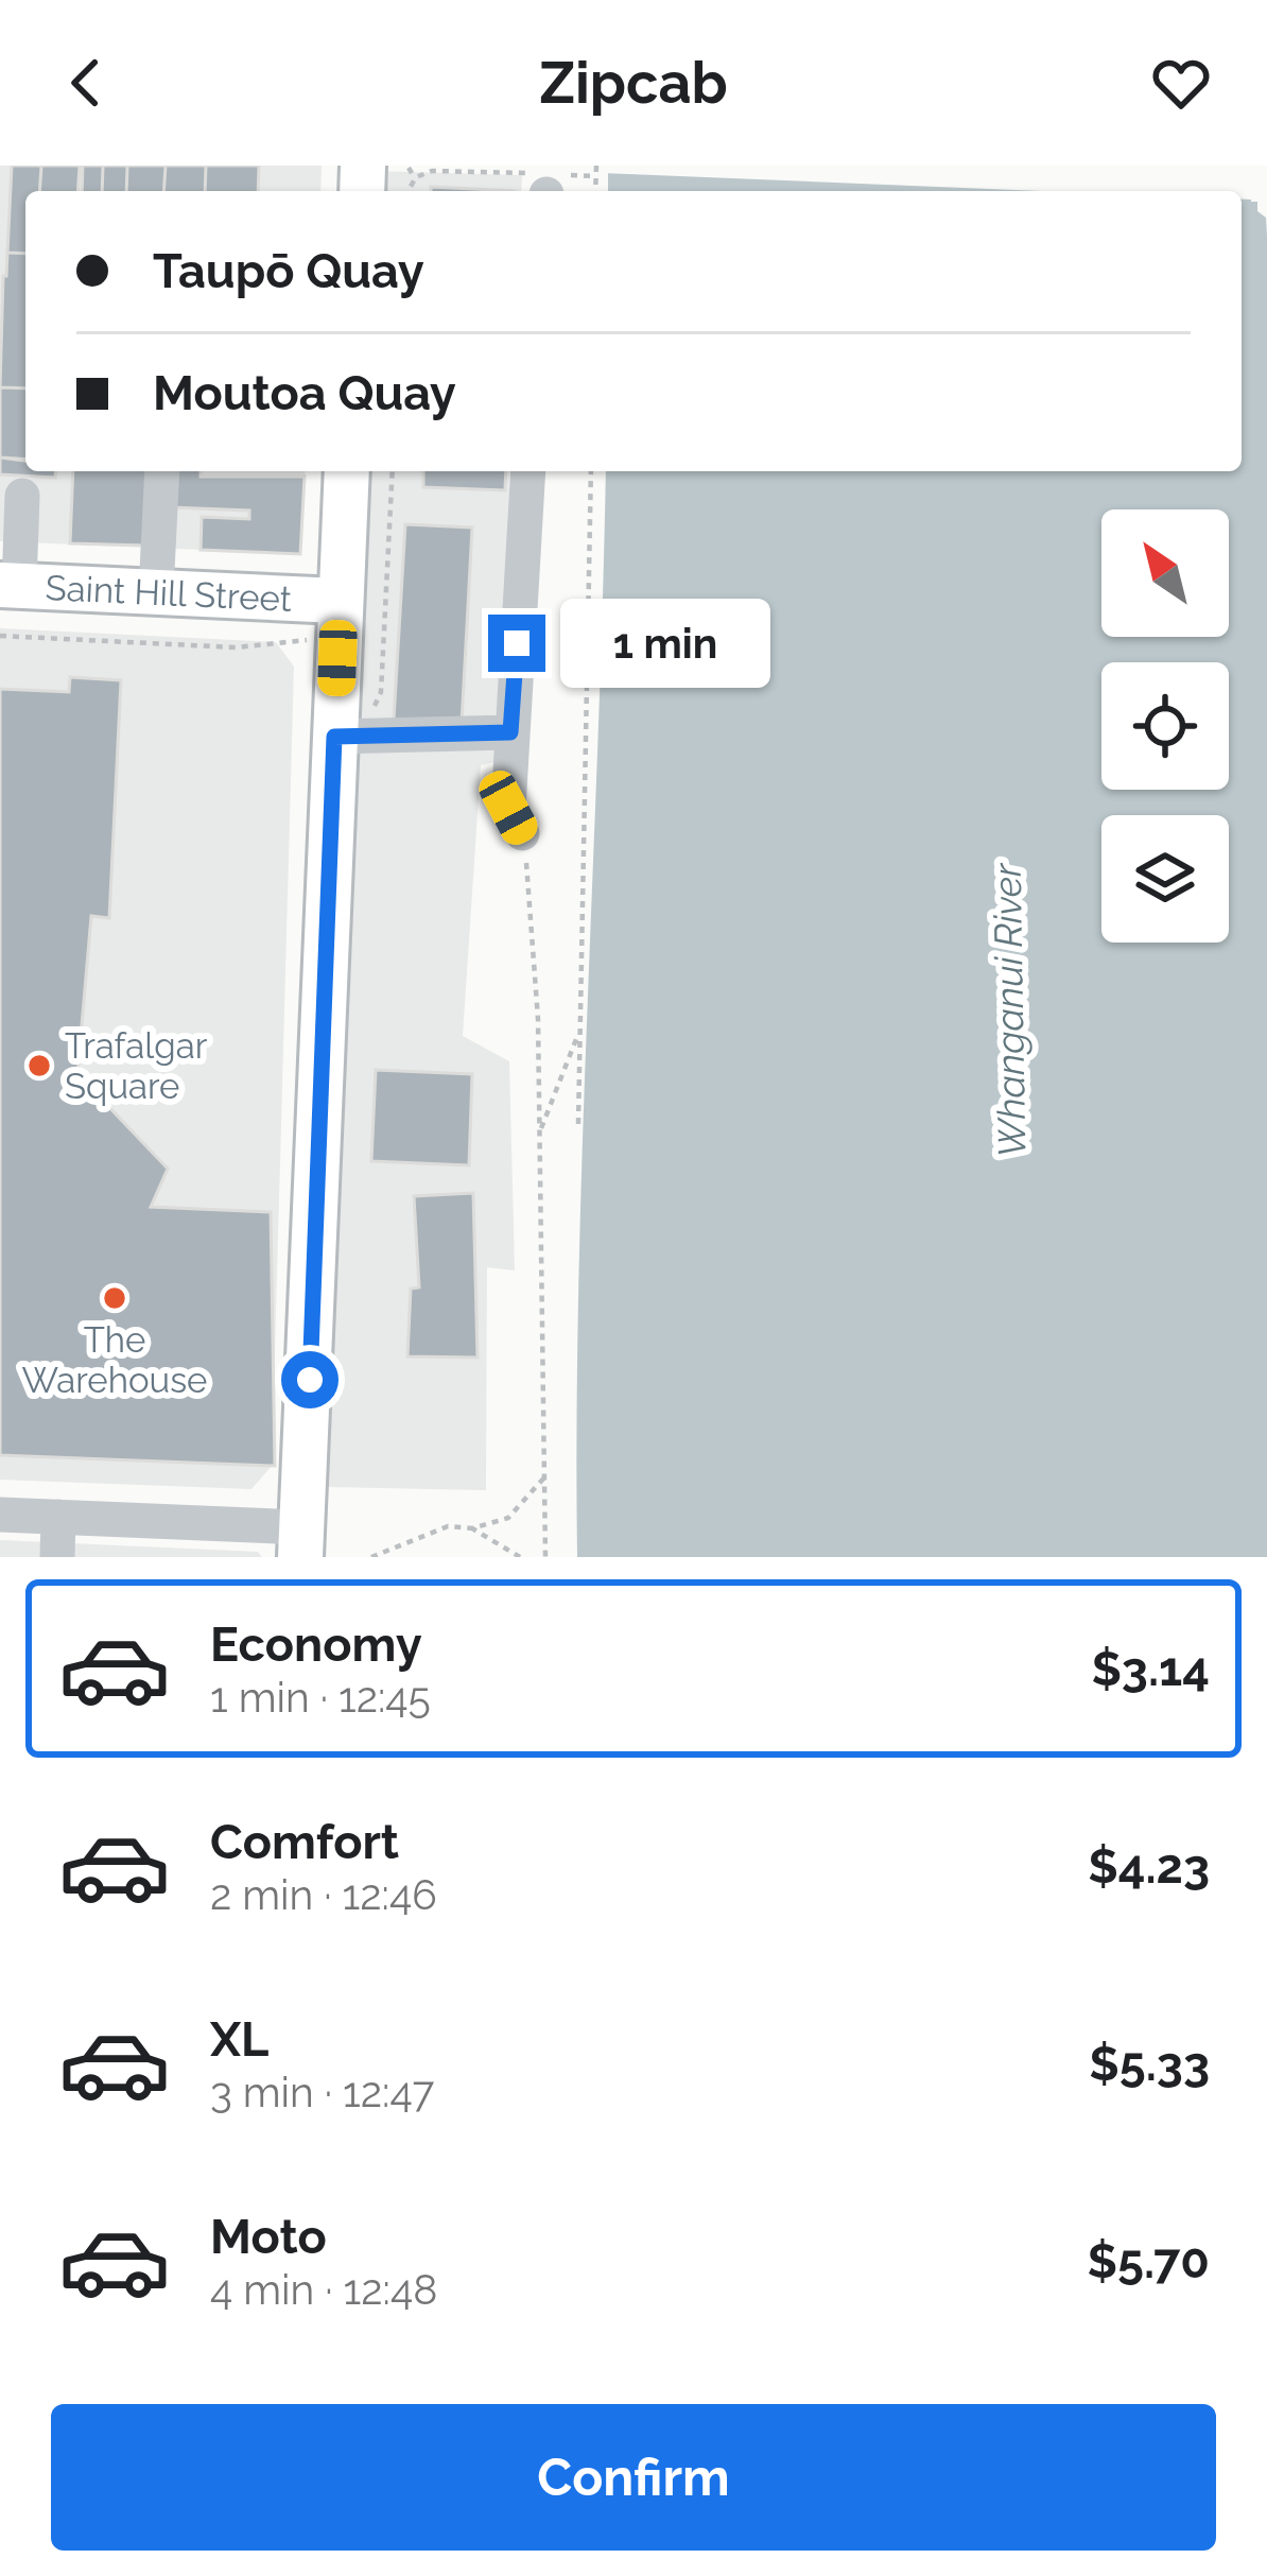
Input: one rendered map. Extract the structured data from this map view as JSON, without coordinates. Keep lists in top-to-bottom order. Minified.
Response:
{"streets":{"main road":["Saint Hill Street"]},"water":["Whanganui River"],"places":["Trafalgar Square","The Warehouse"],"north":"top left","page":{"header":"Zipcab","banner":["Taupō Quay","Moutoa Quay"],"bubble":"1 min","list":[{"name":"Economy","note":"1 min · 12:45","value":"$3.14"},{"name":"Comfort","note":"2 min · 12:46","value":"$4.23"},{"name":"XL","note":"3 min · 12:47","value":"$5.33"},{"name":"Moto","note":"4 min · 12:48","value":"$5.70"}],"buttons":"Confirm"}}
